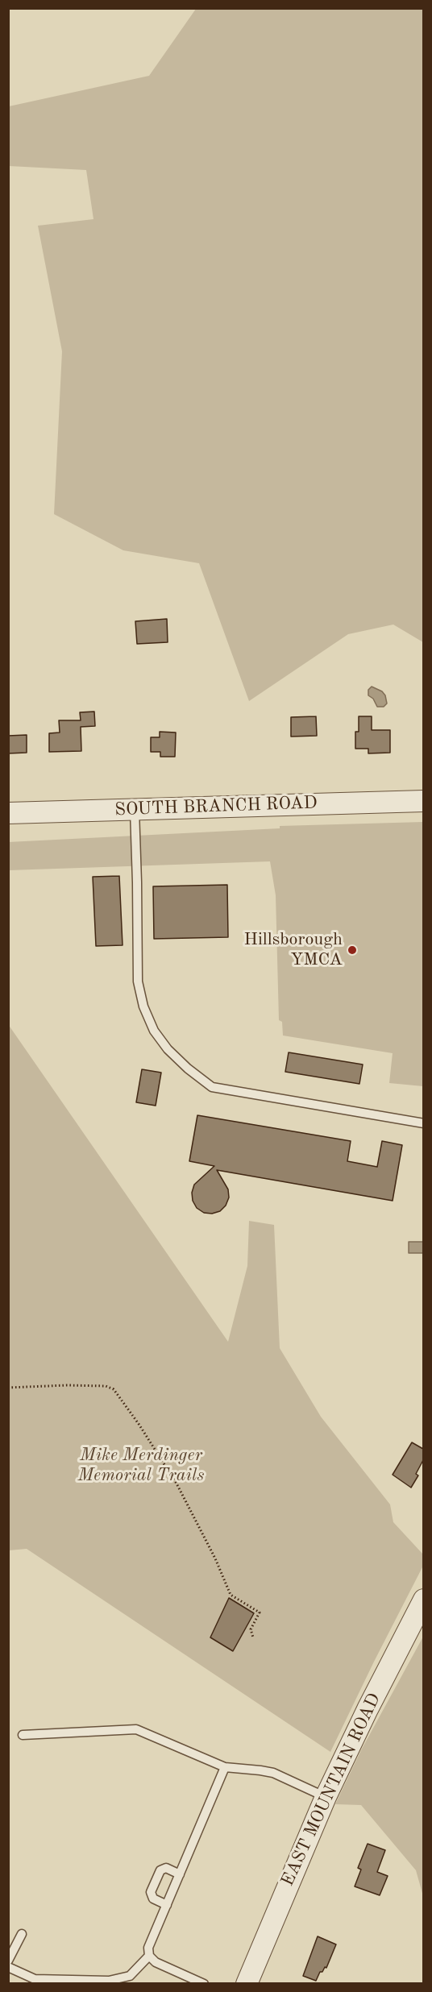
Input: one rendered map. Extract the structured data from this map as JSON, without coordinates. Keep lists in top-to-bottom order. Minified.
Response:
{"streets":{"street":["SOUTH BRANCH ROAD","EAST MOUNTAIN ROAD"]},"parks":["Mike Merdinger Memorial Trails"],"places":["Hillsborough YMCA"]}
